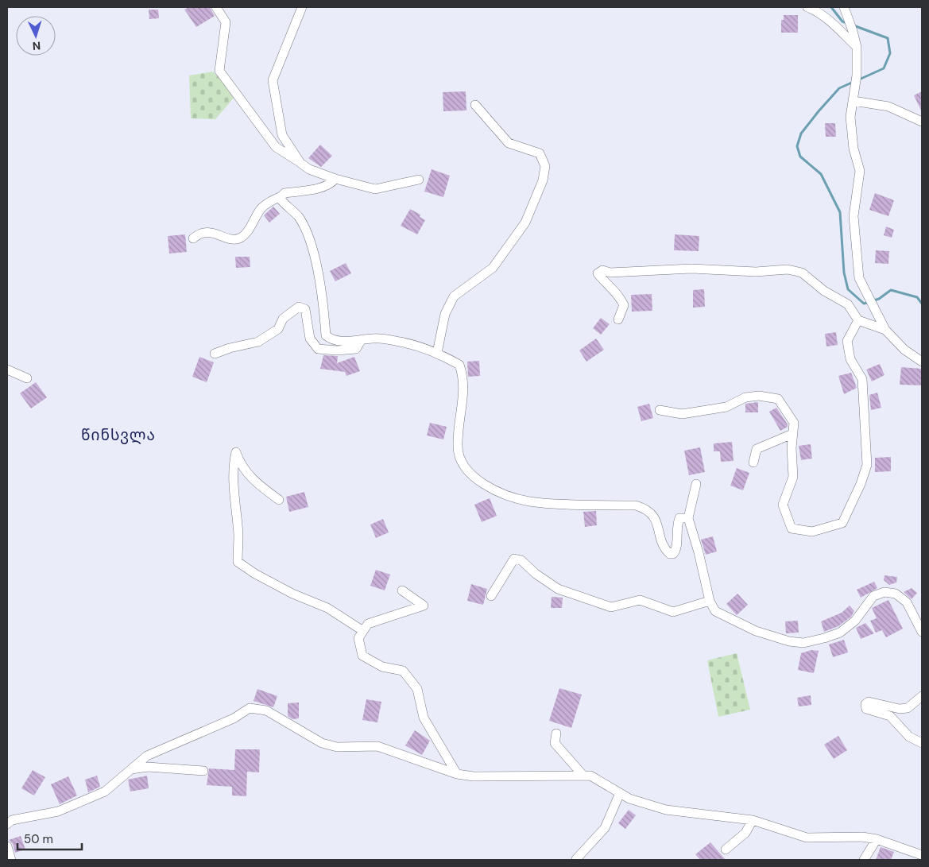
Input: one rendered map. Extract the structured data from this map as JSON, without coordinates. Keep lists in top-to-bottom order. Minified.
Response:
{"districts":["წინსვლა"],"scale_bar":"50 m","north":"bottom"}
